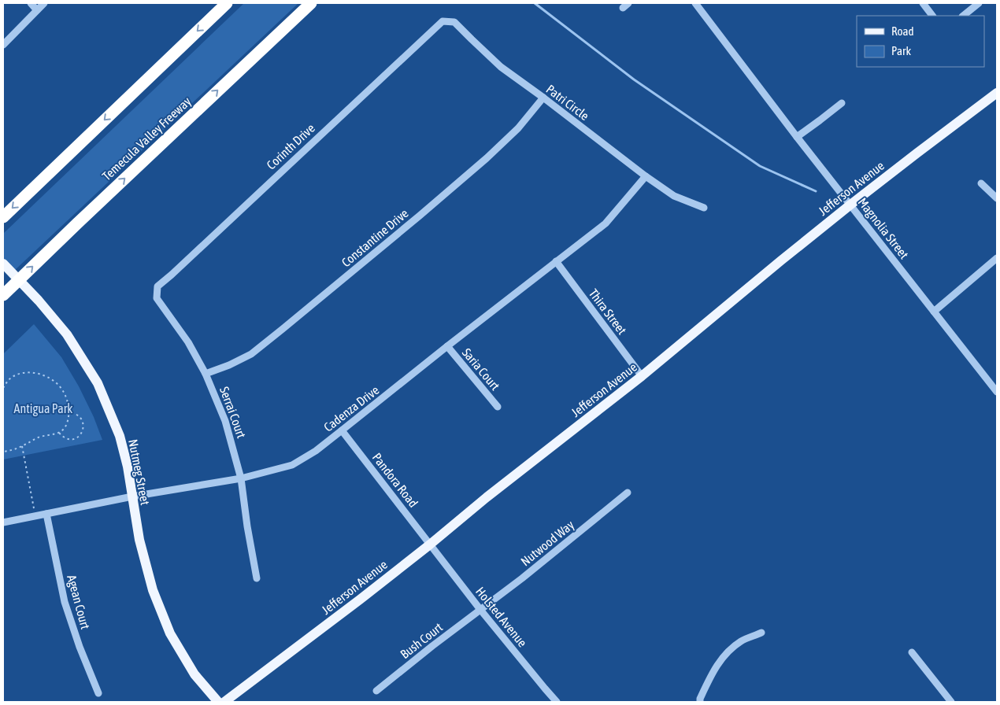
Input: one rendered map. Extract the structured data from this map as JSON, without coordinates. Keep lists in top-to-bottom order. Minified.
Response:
{"streets":{"highway":["Temecula Valley Freeway"],"main road":["Jefferson Avenue","Nutmeg Street"],"street":["Patri Circle","Corinth Drive","Magnolia Street","Constantine Drive","Thira Street","Saria Court","Cadenza Drive","Serrai Court","Pandora Road","Nutwood Way","Agean Court","Holsted Avenue","Bush Court"]},"crossings":[["Patri Circle","Corinth Drive"],["Patri Circle","Constantine Drive"],["Patri Circle","Cadenza Drive"],["Corinth Drive","Serrai Court"],["Jefferson Avenue","Magnolia Street"],["Jefferson Avenue","Thira Street"],["Jefferson Avenue","Pandora Road"],["Jefferson Avenue","Holsted Avenue"],["Constantine Drive","Serrai Court"],["Thira Street","Cadenza Drive"],["Saria Court","Cadenza Drive"],["Cadenza Drive","Serrai Court"],["Cadenza Drive","Nutmeg Street"],["Cadenza Drive","Pandora Road"],["Cadenza Drive","Agean Court"],["Pandora Road","Holsted Avenue"],["Nutwood Way","Holsted Avenue"],["Nutwood Way","Bush Court"],["Holsted Avenue","Bush Court"]],"parks":["Antigua Park"],"legend":["Road","Park"]}
